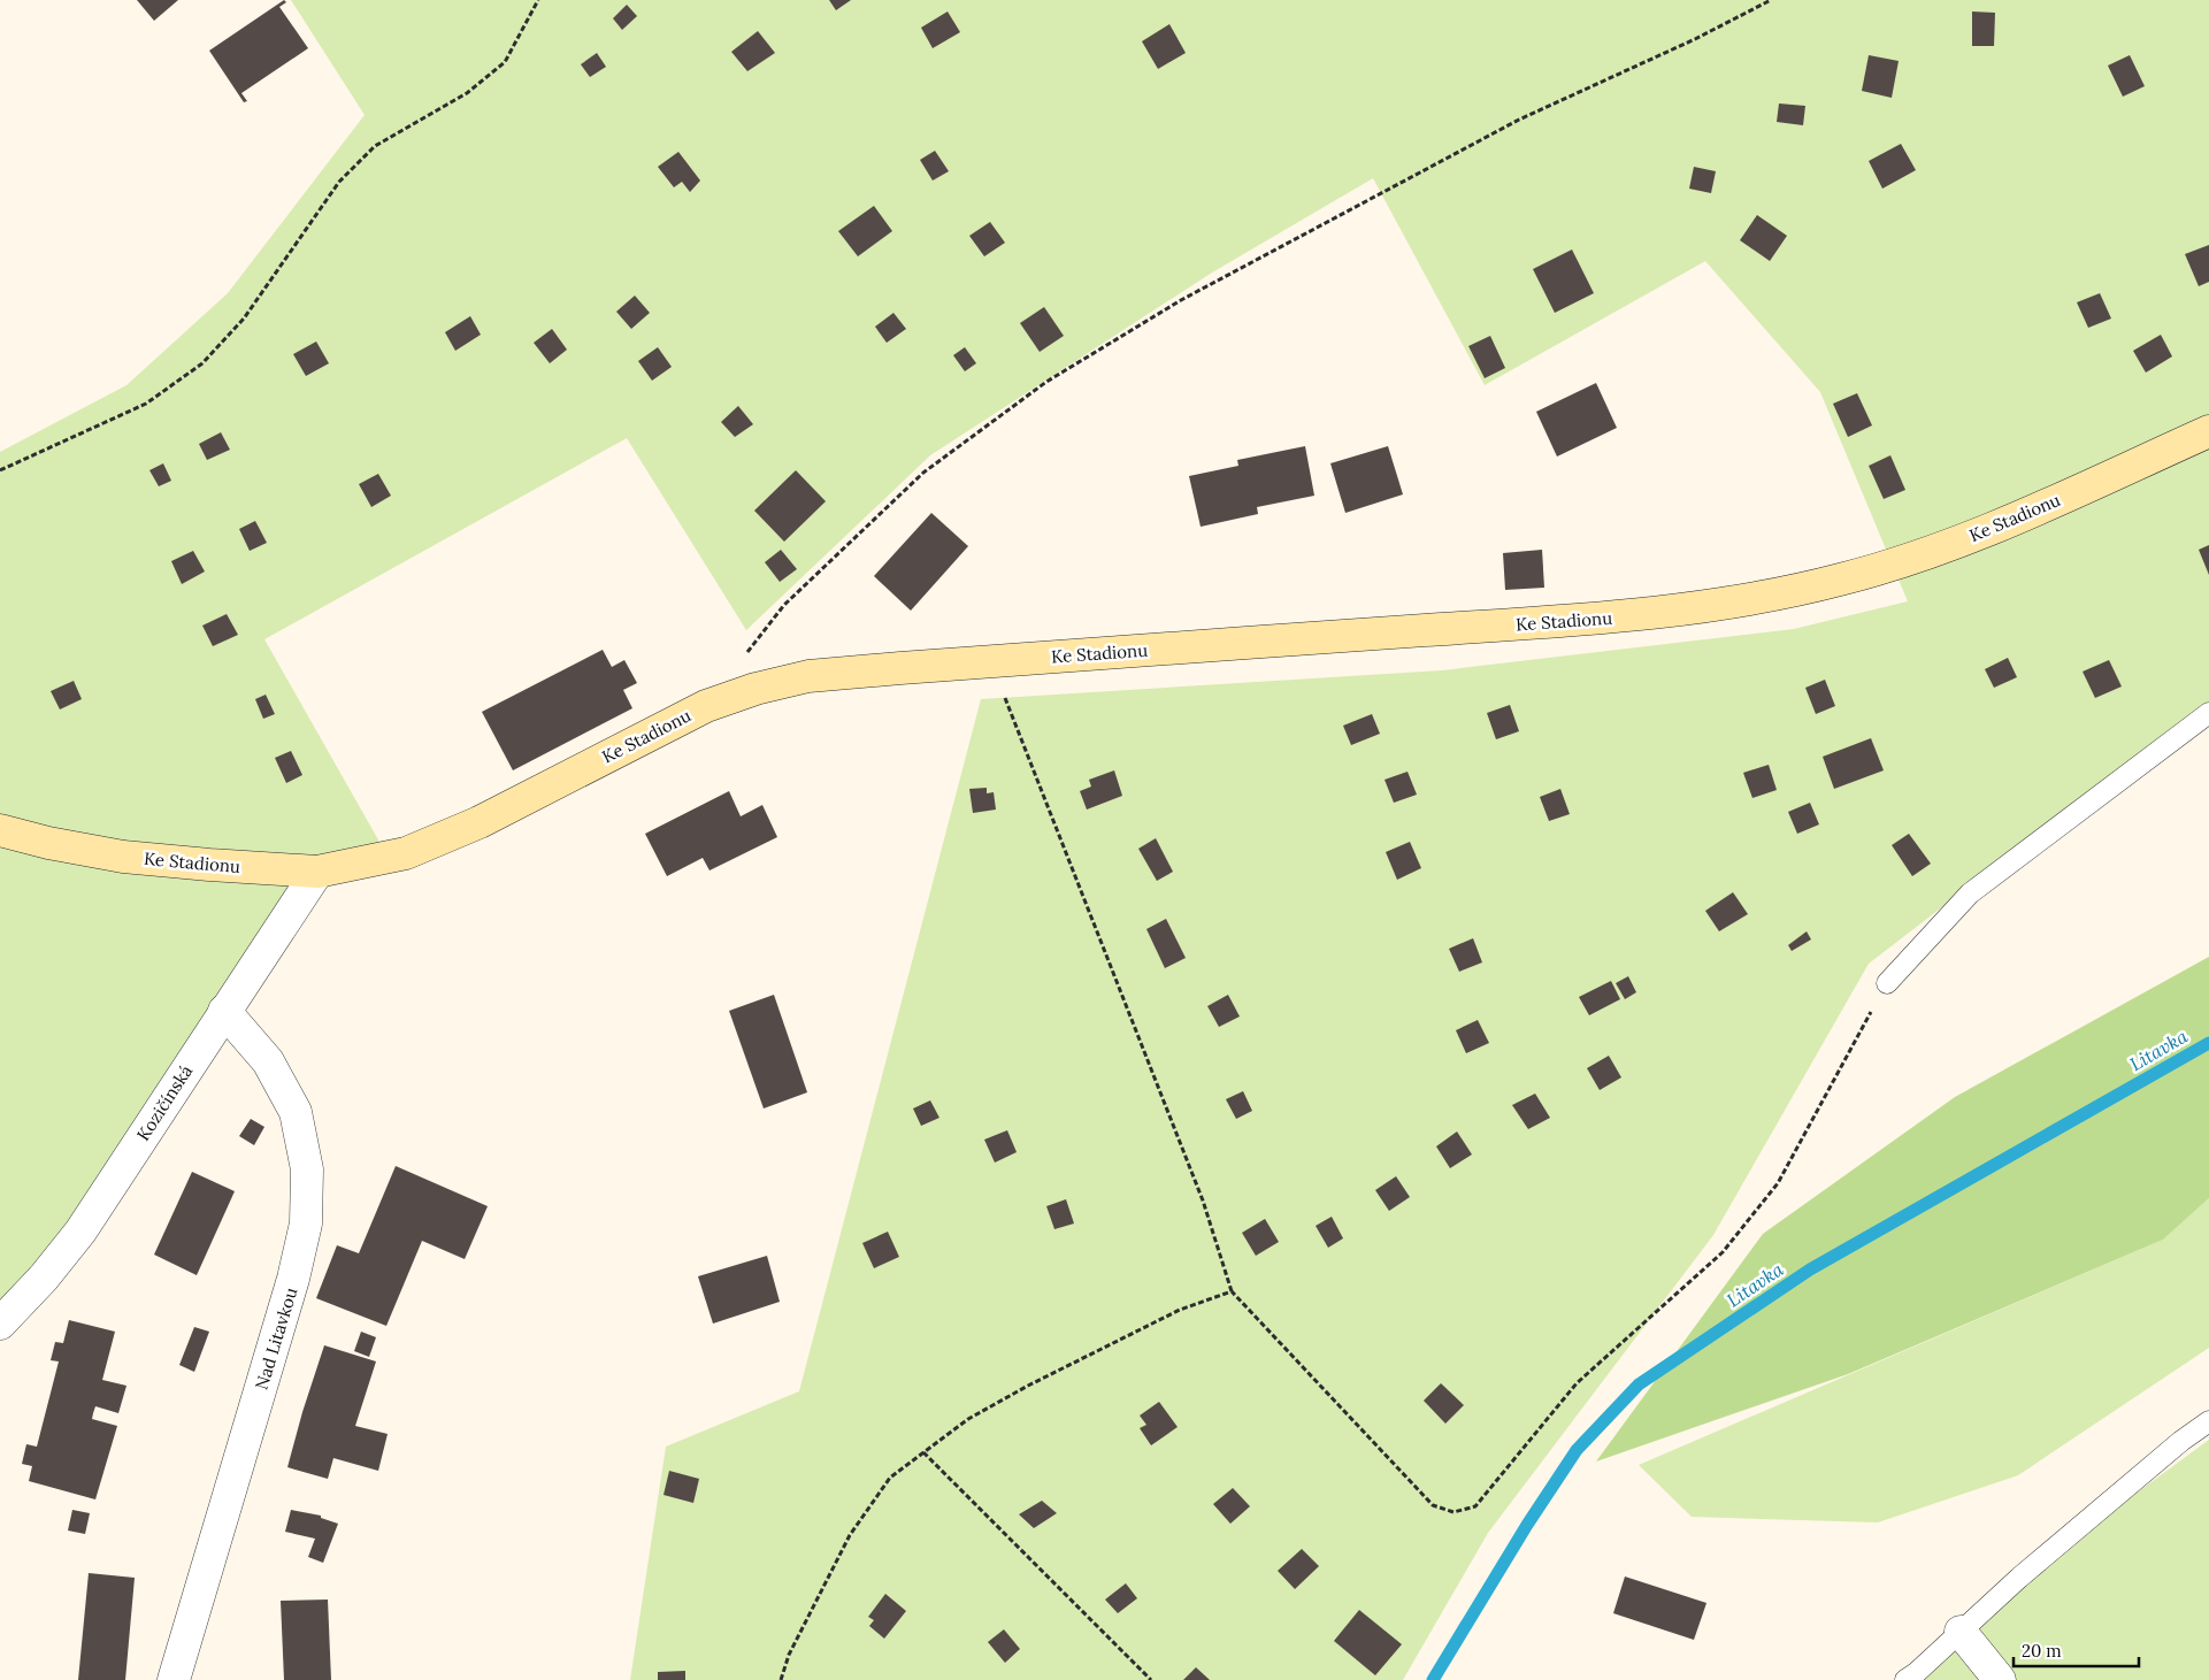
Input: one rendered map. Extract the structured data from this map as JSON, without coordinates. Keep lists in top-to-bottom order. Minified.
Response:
{"streets":{"street":["Ke Stadionu","Kozičínská","Nad Litavkou"]},"crossings":[["Ke Stadionu","Kozičínská"],["Kozičínská","Nad Litavkou"]],"water":["Litavka"],"scale_bar":"20 m"}
